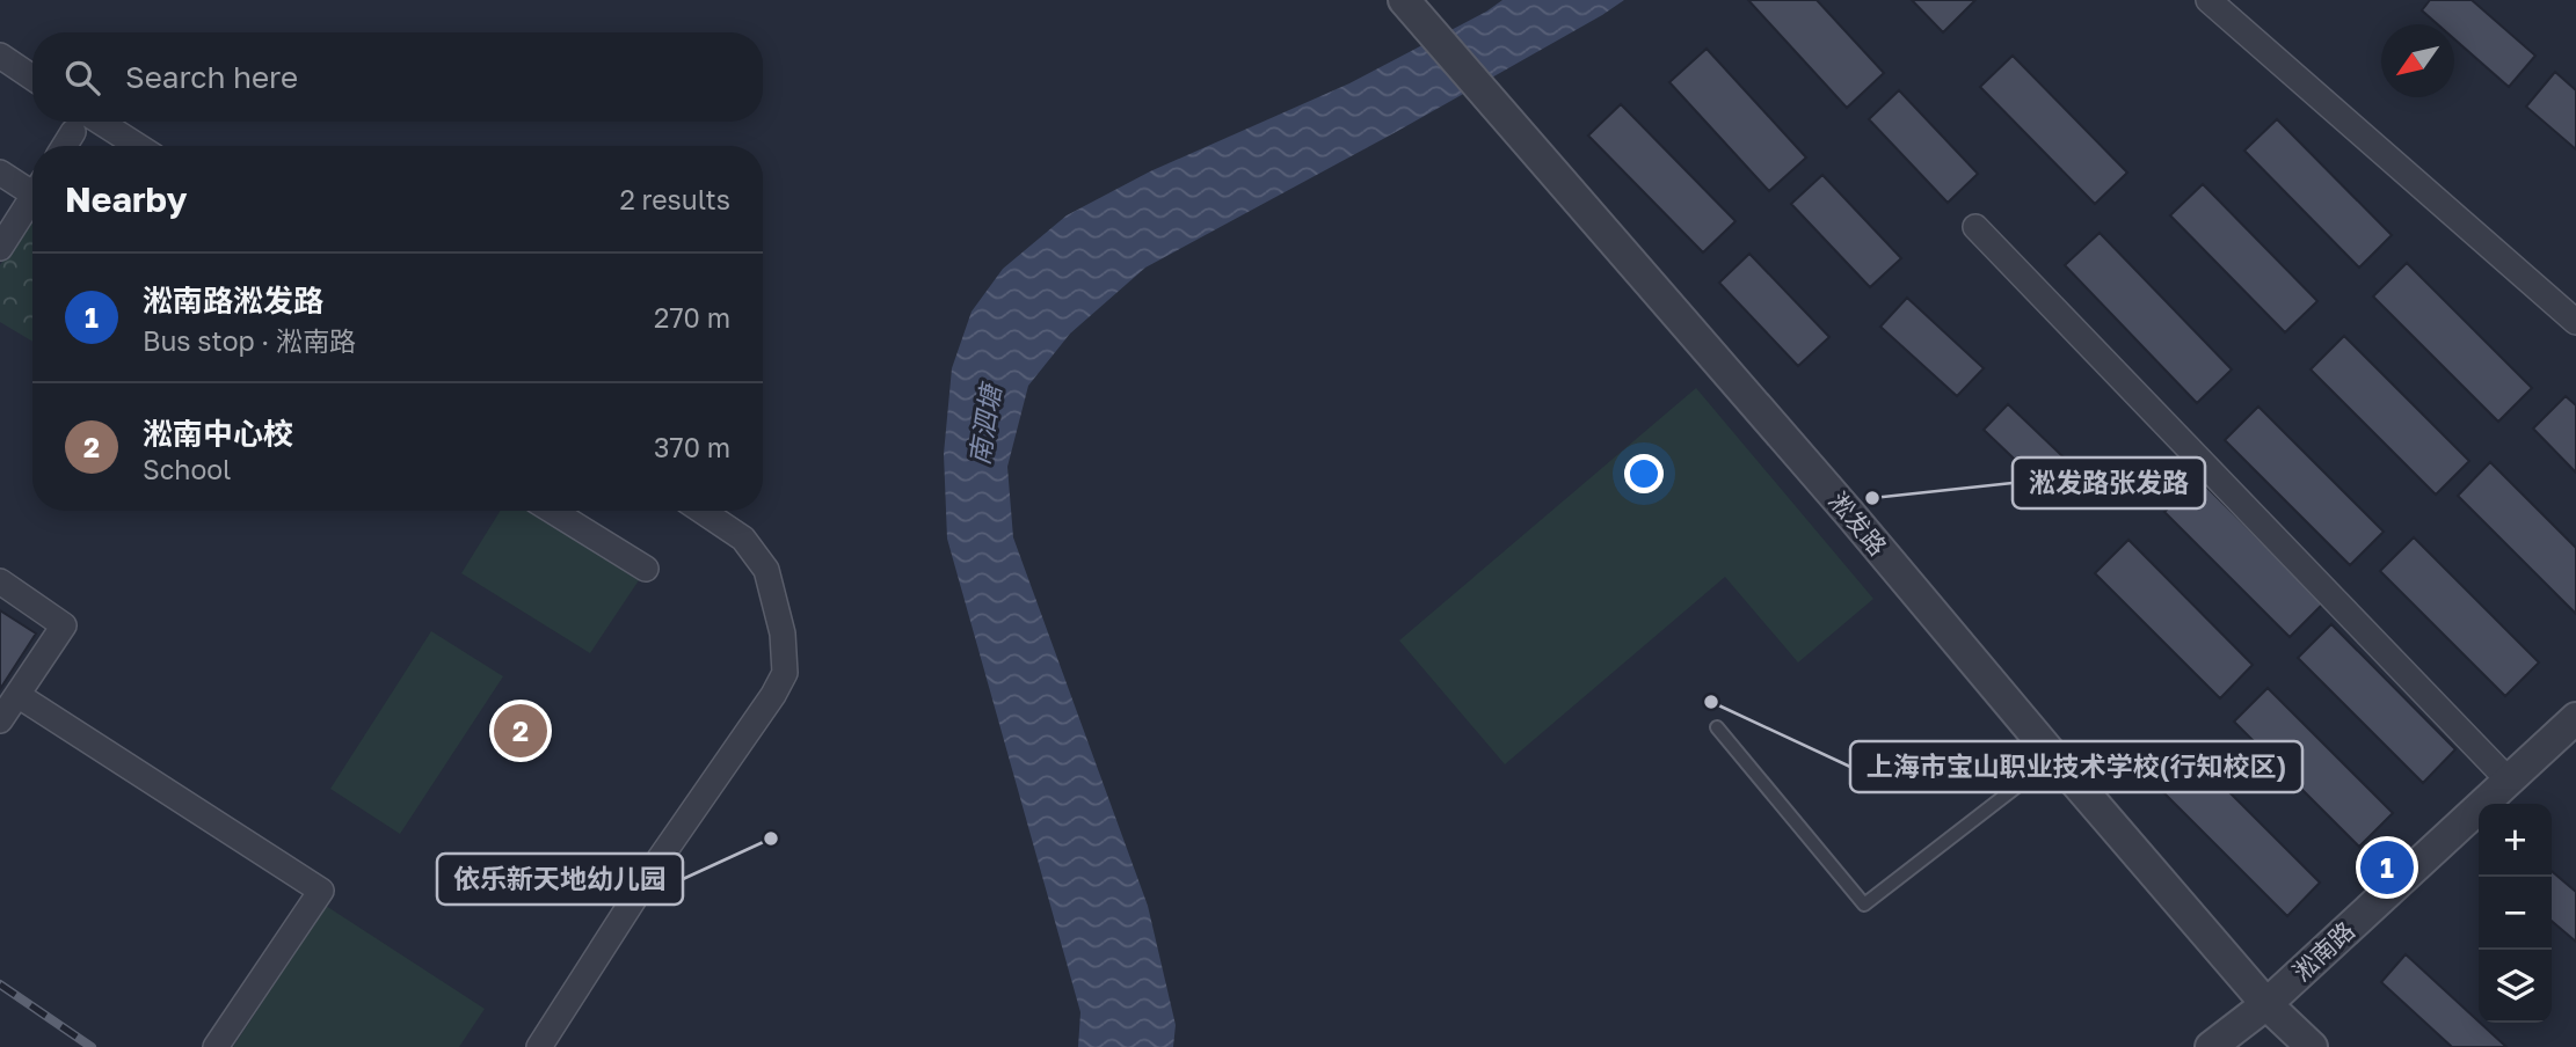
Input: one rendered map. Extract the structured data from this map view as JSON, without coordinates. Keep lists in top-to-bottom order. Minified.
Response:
{"streets":{"street":["淞发路","淞南路"]},"crossings":[["淞发路","淞南路"]],"water":["南泗塘"],"places":["淞发路张发路","上海市宝山职业技术学校(行知校区)","依乐新天地幼儿园"],"north":"bottom left","page":{"search":"Search here","heading":["Nearby","2 results"],"list":[{"mark":"1","name":"淞南路淞发路","note":"Bus stop · 淞南路","value":"270 m"},{"mark":"2","name":"淞南中心校","note":"School","value":"370 m"}],"pins":["2","1"],"map_buttons":["+","−"]}}
